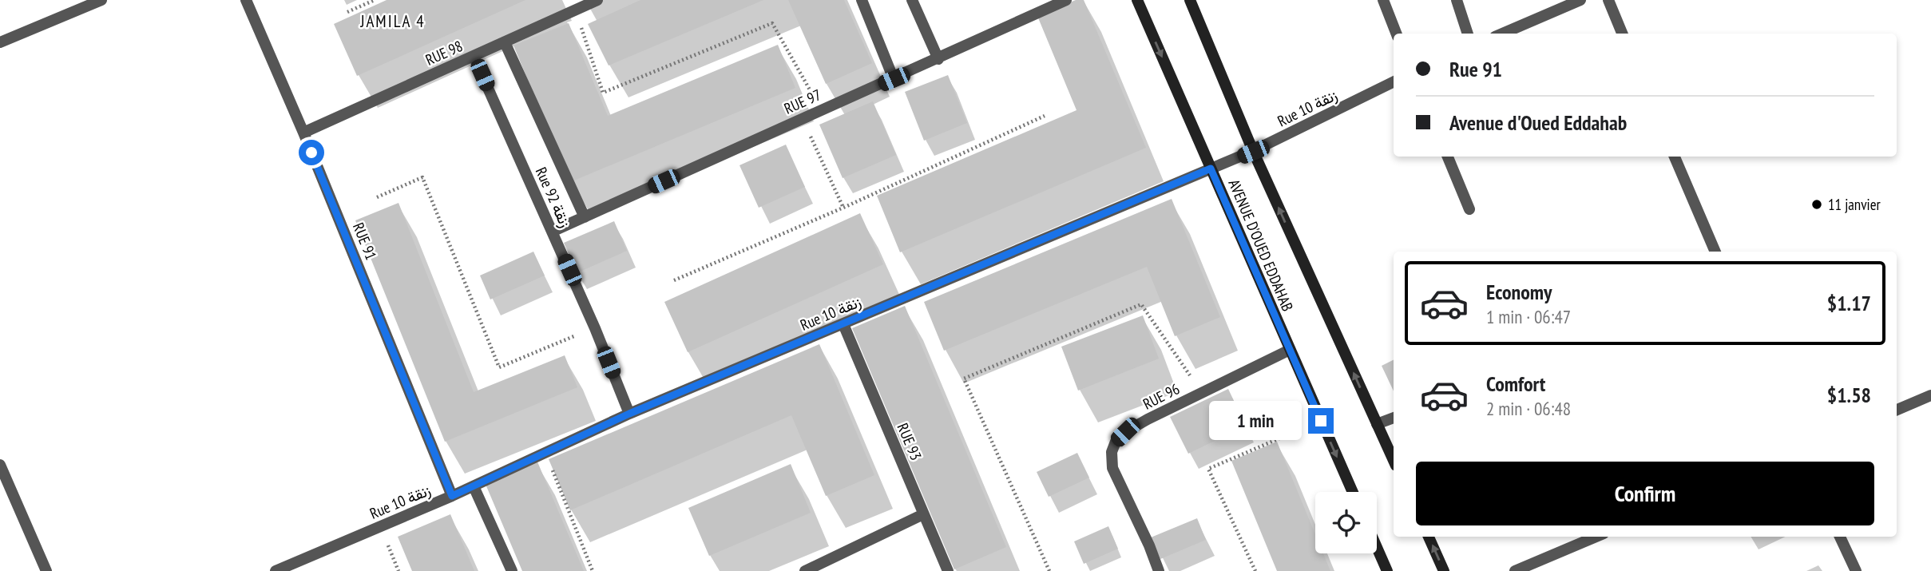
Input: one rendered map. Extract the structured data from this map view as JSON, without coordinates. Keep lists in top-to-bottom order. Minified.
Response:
{"streets":{"street":["RUE 98","RUE 97","Rue 10 زنقة","Rue 92 زنقة","RUE 91","AVENUE D'OUED EDDAHAB","RUE 96","RUE 93"]},"crossings":[["RUE 98","Rue 92 زنقة"],["RUE 98","RUE 91"],["RUE 97","Rue 92 زنقة"],["Rue 10 زنقة","Rue 92 زنقة"],["Rue 10 زنقة","RUE 91"],["Rue 10 زنقة","AVENUE D'OUED EDDAHAB"],["Rue 10 زنقة","RUE 93"],["AVENUE D'OUED EDDAHAB","RUE 96"]],"districts":["JAMILA 4"],"places":["11 janvier"],"page":{"banner":["Rue 91","Avenue d'Oued Eddahab"],"list":[{"name":"Economy","note":"1 min · 06:47","value":"$1.17"},{"name":"Comfort","note":"2 min · 06:48","value":"$1.58"}],"bubble":"1 min","buttons":"Confirm"}}
